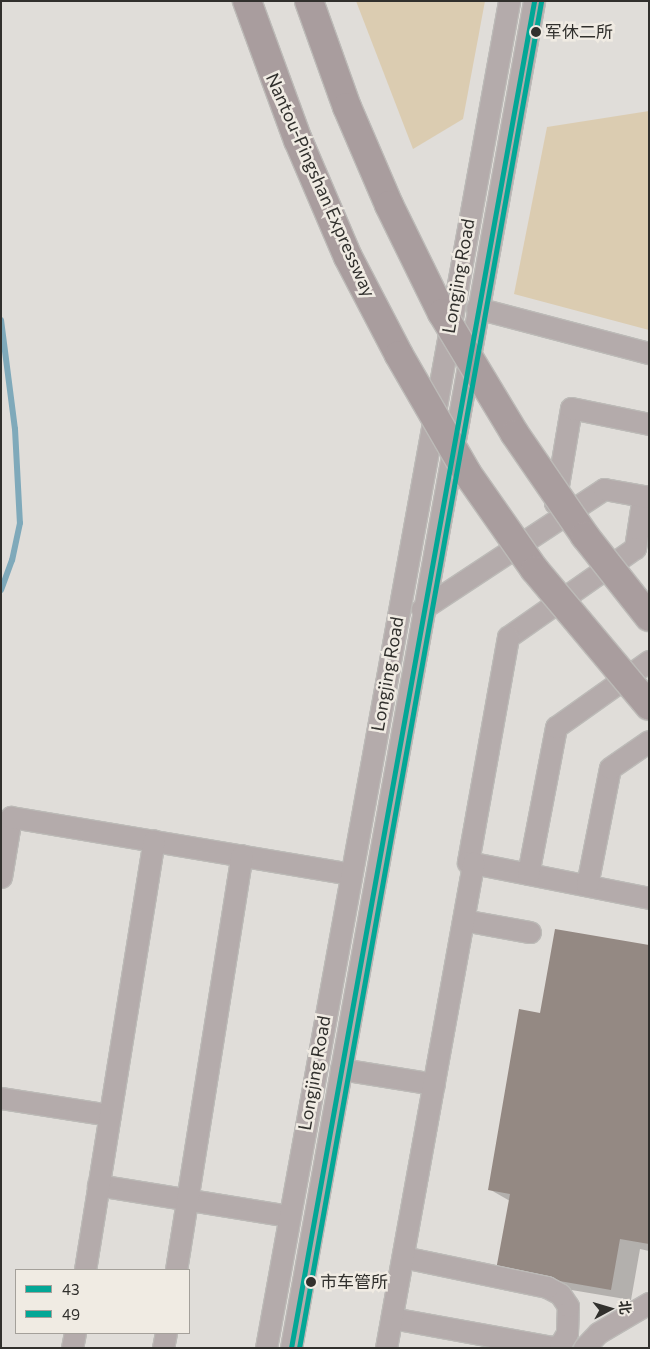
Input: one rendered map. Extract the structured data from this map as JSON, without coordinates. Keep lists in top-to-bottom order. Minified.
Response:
{"streets":{"highway":["Nantou-Pingshan Expressway"],"street":["Longjing Road"]},"places":["军休二所","市车管所"],"lines":["transit line 43","transit line 49"],"legend":["43","49"],"north":"right"}
